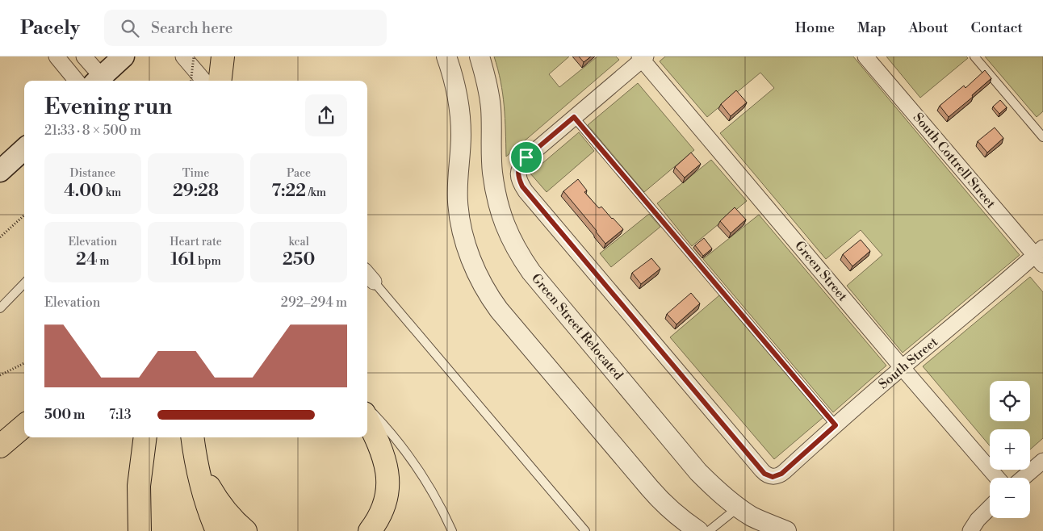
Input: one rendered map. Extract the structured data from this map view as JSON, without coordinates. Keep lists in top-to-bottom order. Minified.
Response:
{"streets":{"street":["South Cottrell Street","Green Street","Green Street Relocated","South Street"]},"crossings":[["South Cottrell Street","South Street"],["Green Street","South Street"]],"page":{"header":"Pacely","search":"Search here","nav":["Home","Map","About","Contact"],"heading":["Evening run","21:33 · 8 × 500 m"],"stats":[["Distance","4.00 km"],["Time","29:28"],["Pace","7:22 /km"],["Elevation","24 m"],["Heart rate","161 bpm"],["kcal","250"]],"chart":["Elevation","292–294 m"],"map_buttons":["+","−"],"list":[{"name":"500 m","note":"7:13"}]}}
